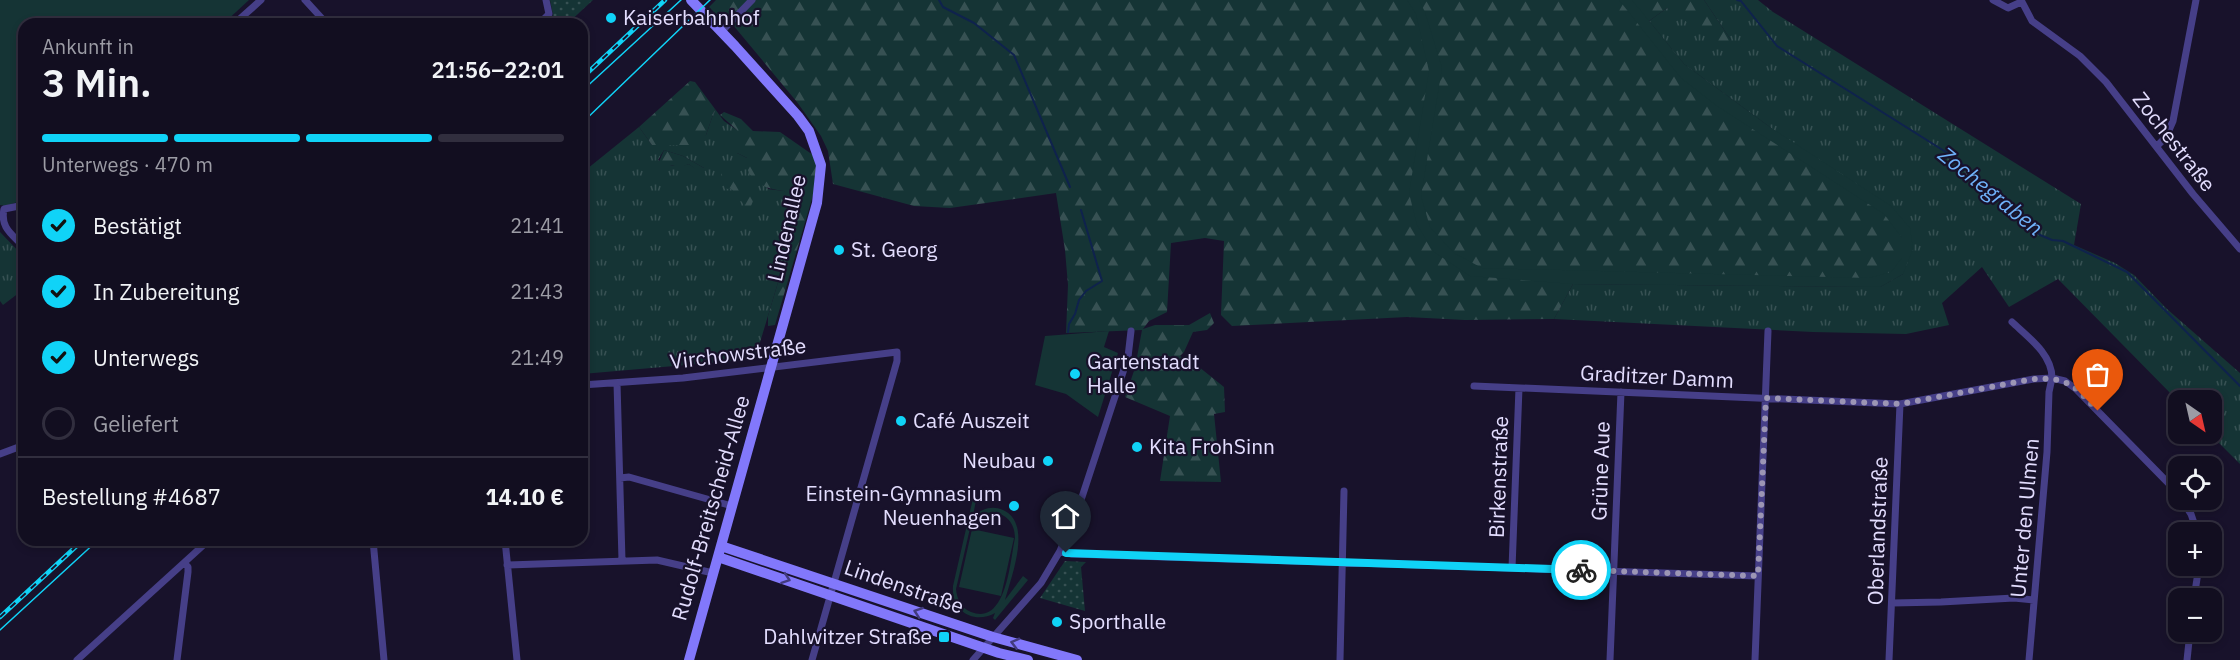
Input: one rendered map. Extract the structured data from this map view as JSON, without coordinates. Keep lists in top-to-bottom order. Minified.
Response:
{"streets":{"street":["Zochestraße","Lindenallee","Virchowstraße","Graditzer Damm","Grüne Aue","Birkenstraße","Rudolf-Breitscheid-Allee","Unter den Ulmen","Oberlandstraße","Lindenstraße"]},"crossings":[["Lindenallee","Virchowstraße"],["Lindenallee","Rudolf-Breitscheid-Allee"],["Virchowstraße","Rudolf-Breitscheid-Allee"],["Virchowstraße","Lindenstraße"],["Graditzer Damm","Grüne Aue"],["Graditzer Damm","Birkenstraße"],["Graditzer Damm","Unter den Ulmen"],["Graditzer Damm","Oberlandstraße"],["Rudolf-Breitscheid-Allee","Lindenstraße"]],"water":["Zochegraben"],"places":{"other":["Kaiserbahnhof","St. Georg","Gartenstadt Halle","Café Auszeit","Kita FrohSinn","Neubau","Einstein-Gymnasium Neuenhagen","Sporthalle"],"transit":["Dahlwitzer Straße"]},"north":"bottom right","page":{"heading":["3 Min.","Ankunft in","21:56–22:01"],"panel":["Bestellung #4687","14.10 €"],"bar":"Unterwegs · 470 m","list":[["Bestätigt","21:41"],["In Zubereitung","21:43"],["Unterwegs","21:49"],"Geliefert"],"map_buttons":["+","−"]}}
